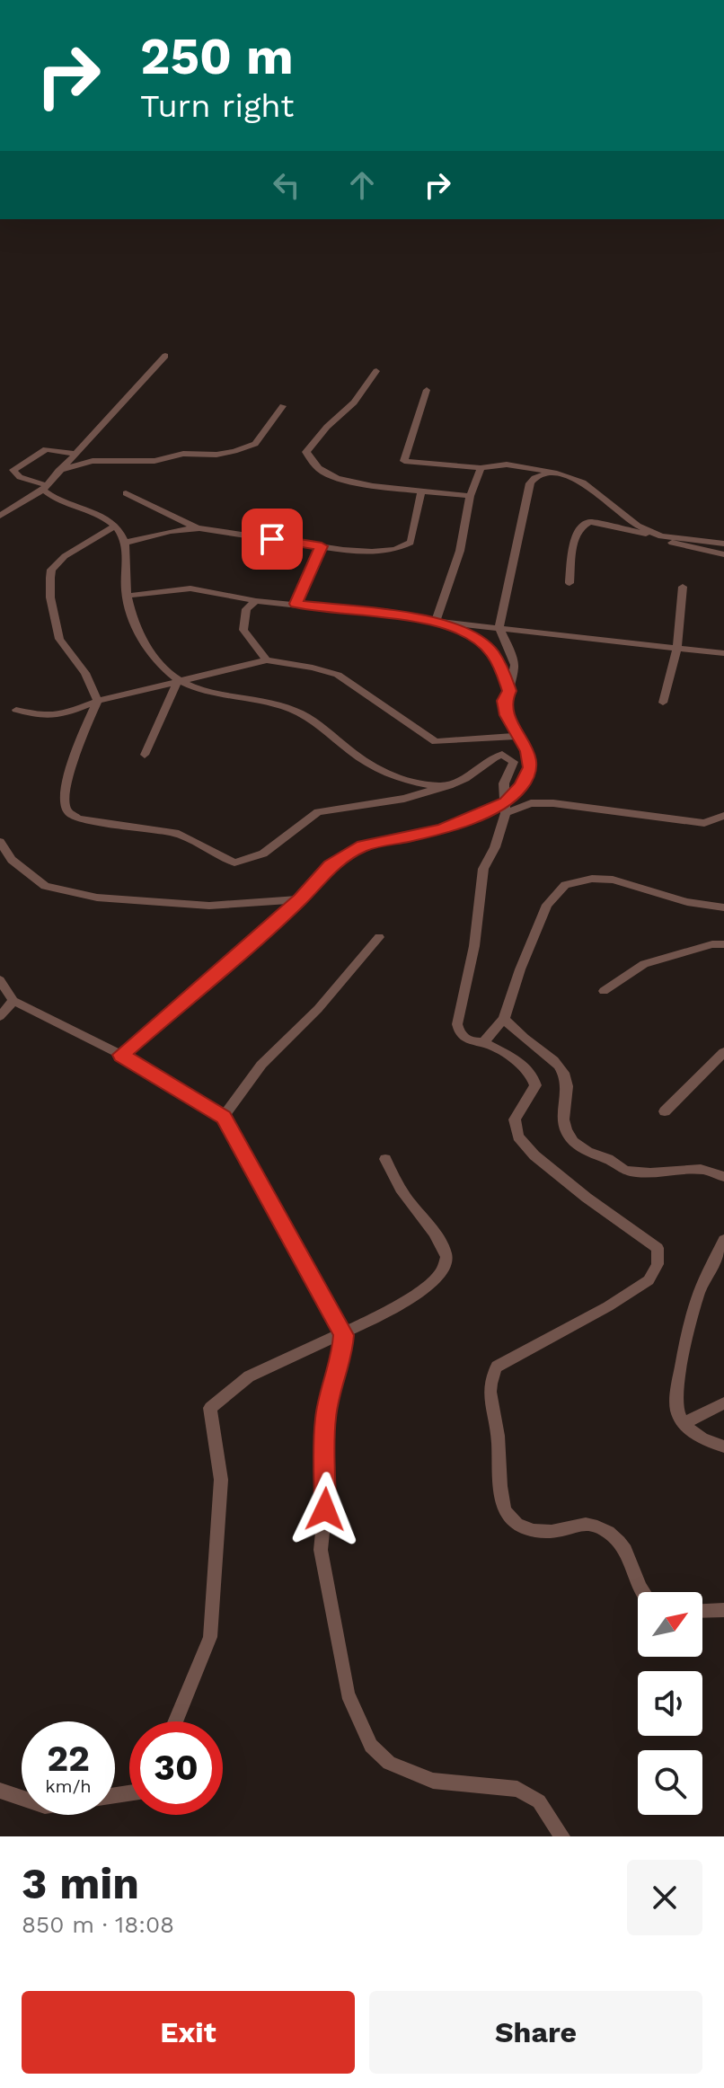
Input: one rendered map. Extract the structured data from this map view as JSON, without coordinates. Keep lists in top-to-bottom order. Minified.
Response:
{"north":"top right","page":{"turn":["250 m","Turn right"],"speed":"22 km/h","limit":"30","heading":["3 min","850 m · 18:08"],"buttons":["Exit","Share"]}}
